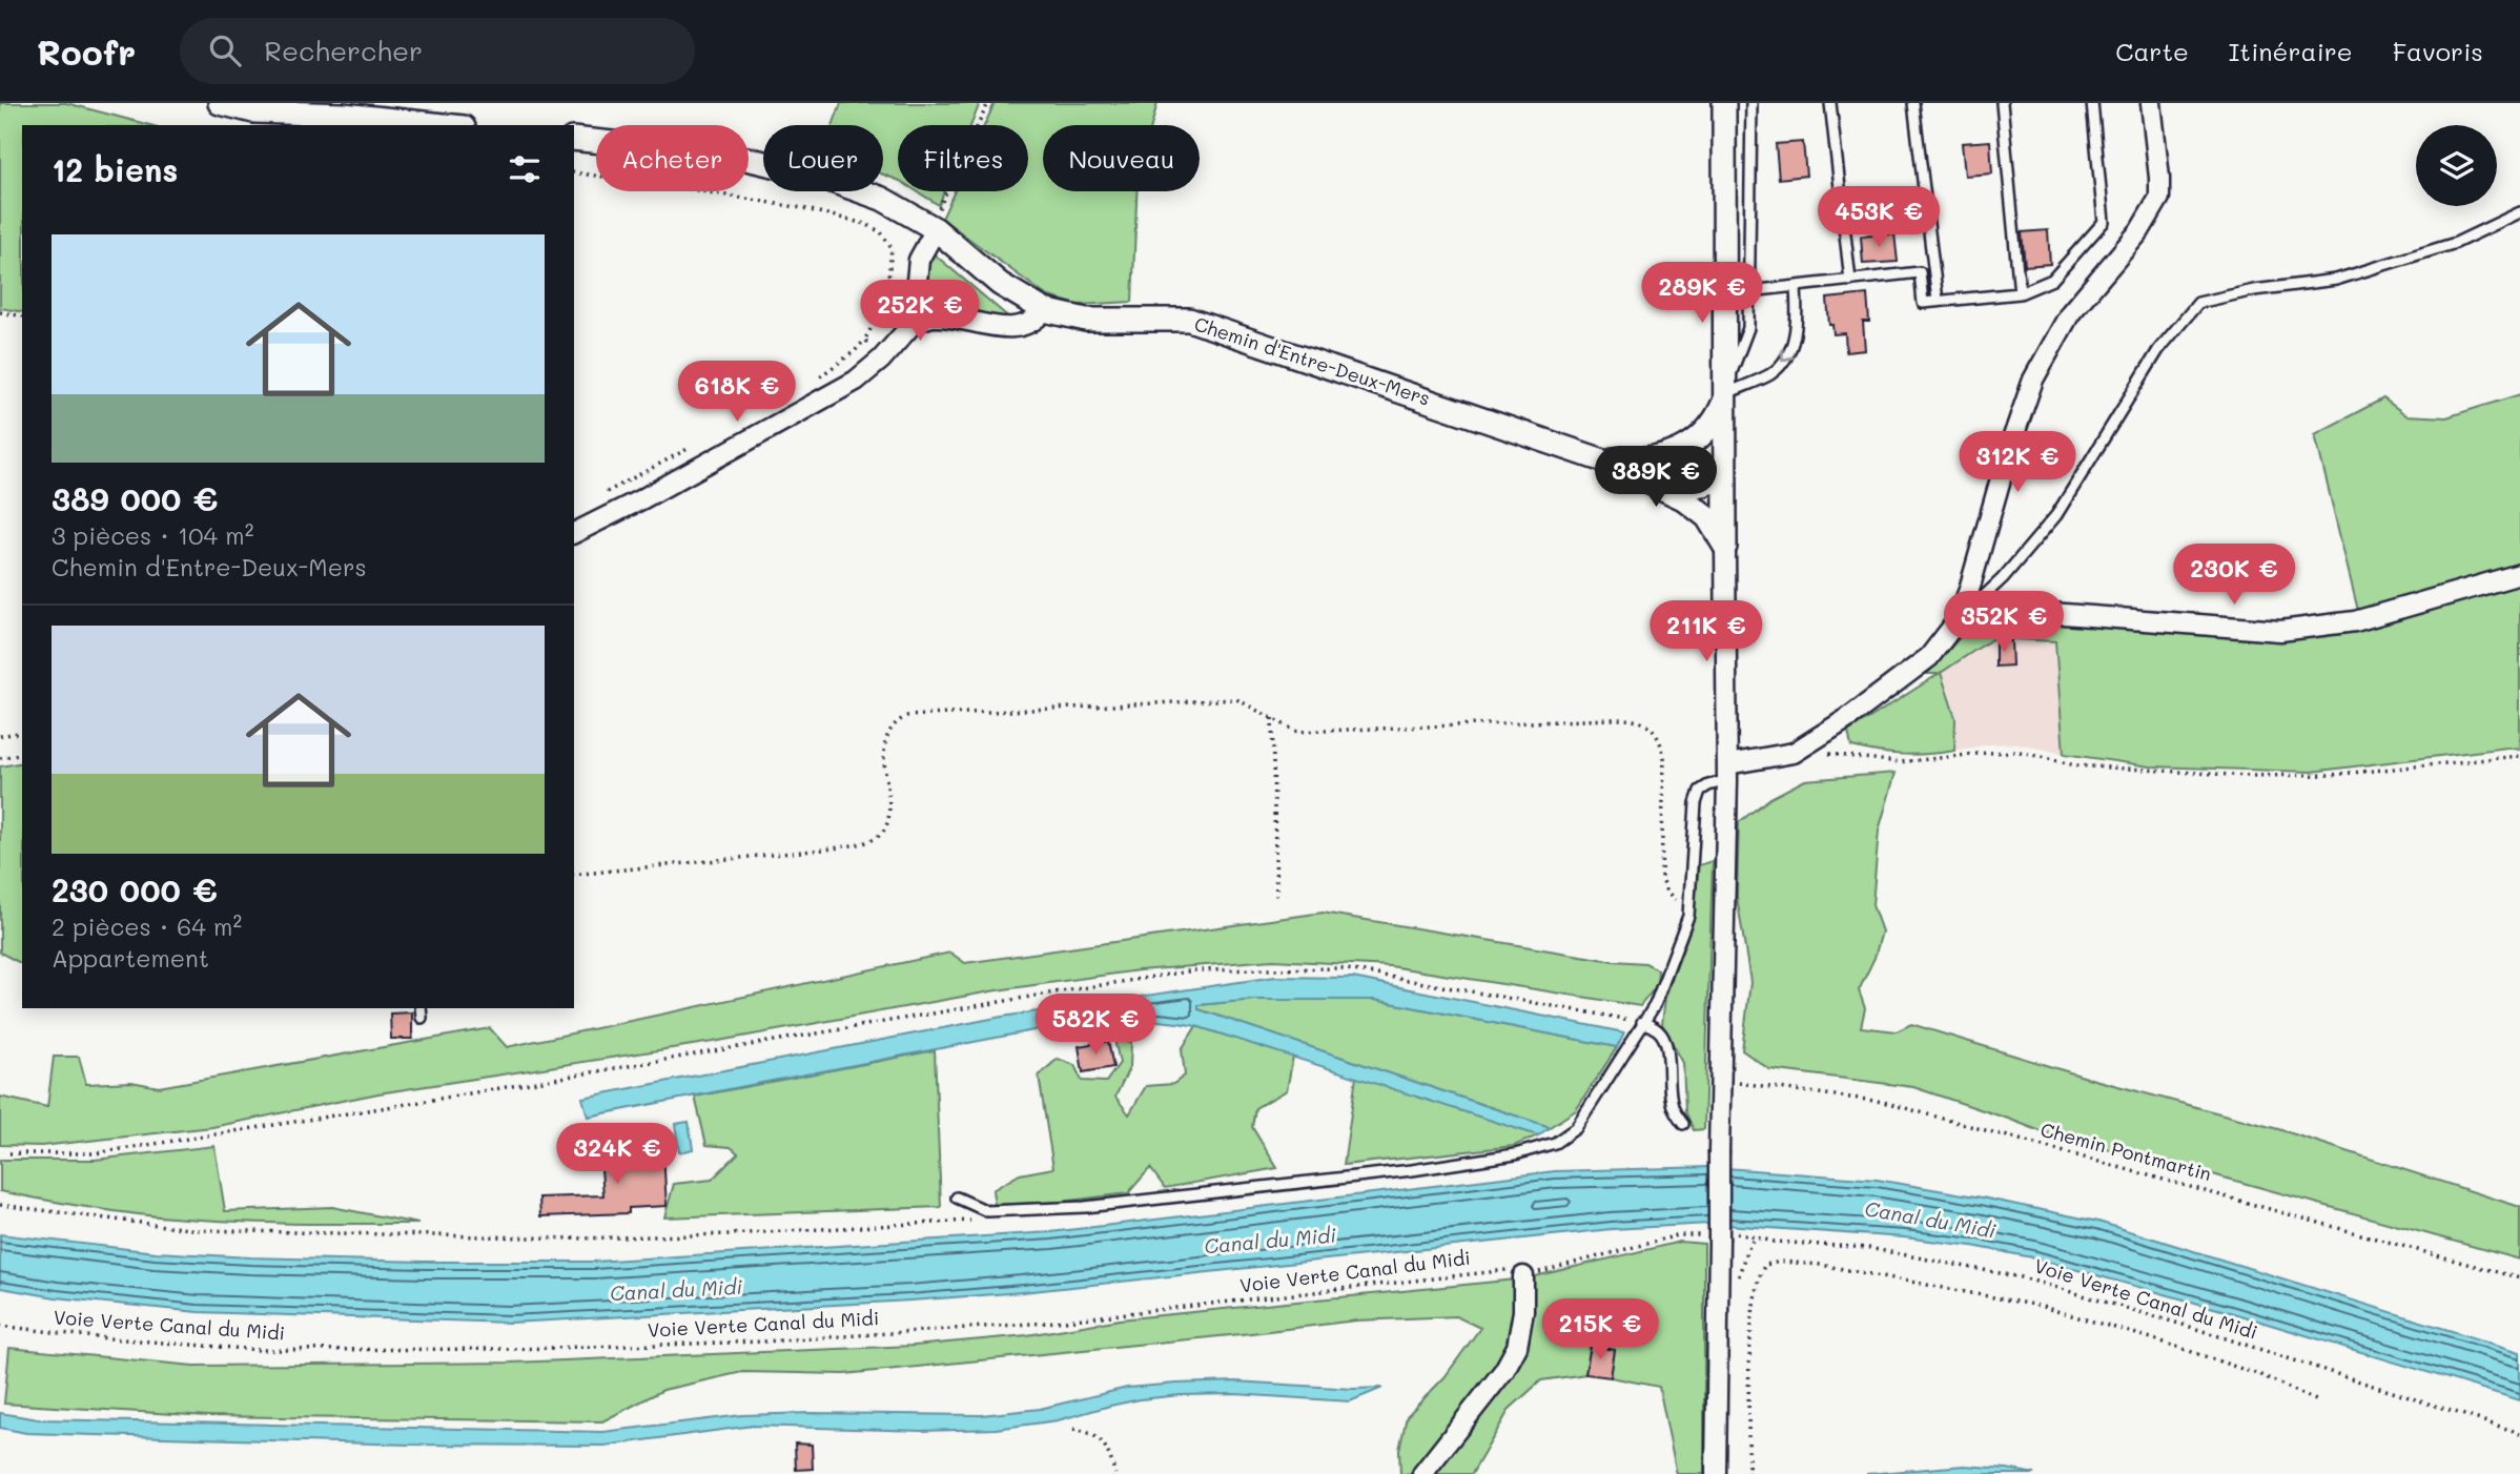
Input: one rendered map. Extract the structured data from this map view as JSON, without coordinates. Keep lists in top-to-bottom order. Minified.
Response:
{"streets":{"street":["Chemin d'Entre-Deux-Mers"],"path":["Chemin Pontmartin","Voie Verte Canal du Midi"]},"water":["Canal du Midi"],"page":{"header":"Roofr","search":"Rechercher","nav":["Carte","Itinéraire","Favoris"],"chip":["Acheter","Louer","Filtres","Nouveau"],"heading":"12 biens","price":["453K €","289K €","252K €","618K €","312K €","389K €","230K €","352K €","211K €","582K €","324K €","215K €"],"list":[{"name":"389 000 €","note":"3 pièces · 104 m² · Chemin d'Entre-Deux-Mers"},{"name":"230 000 €","note":"2 pièces · 64 m² · Appartement"}]}}
